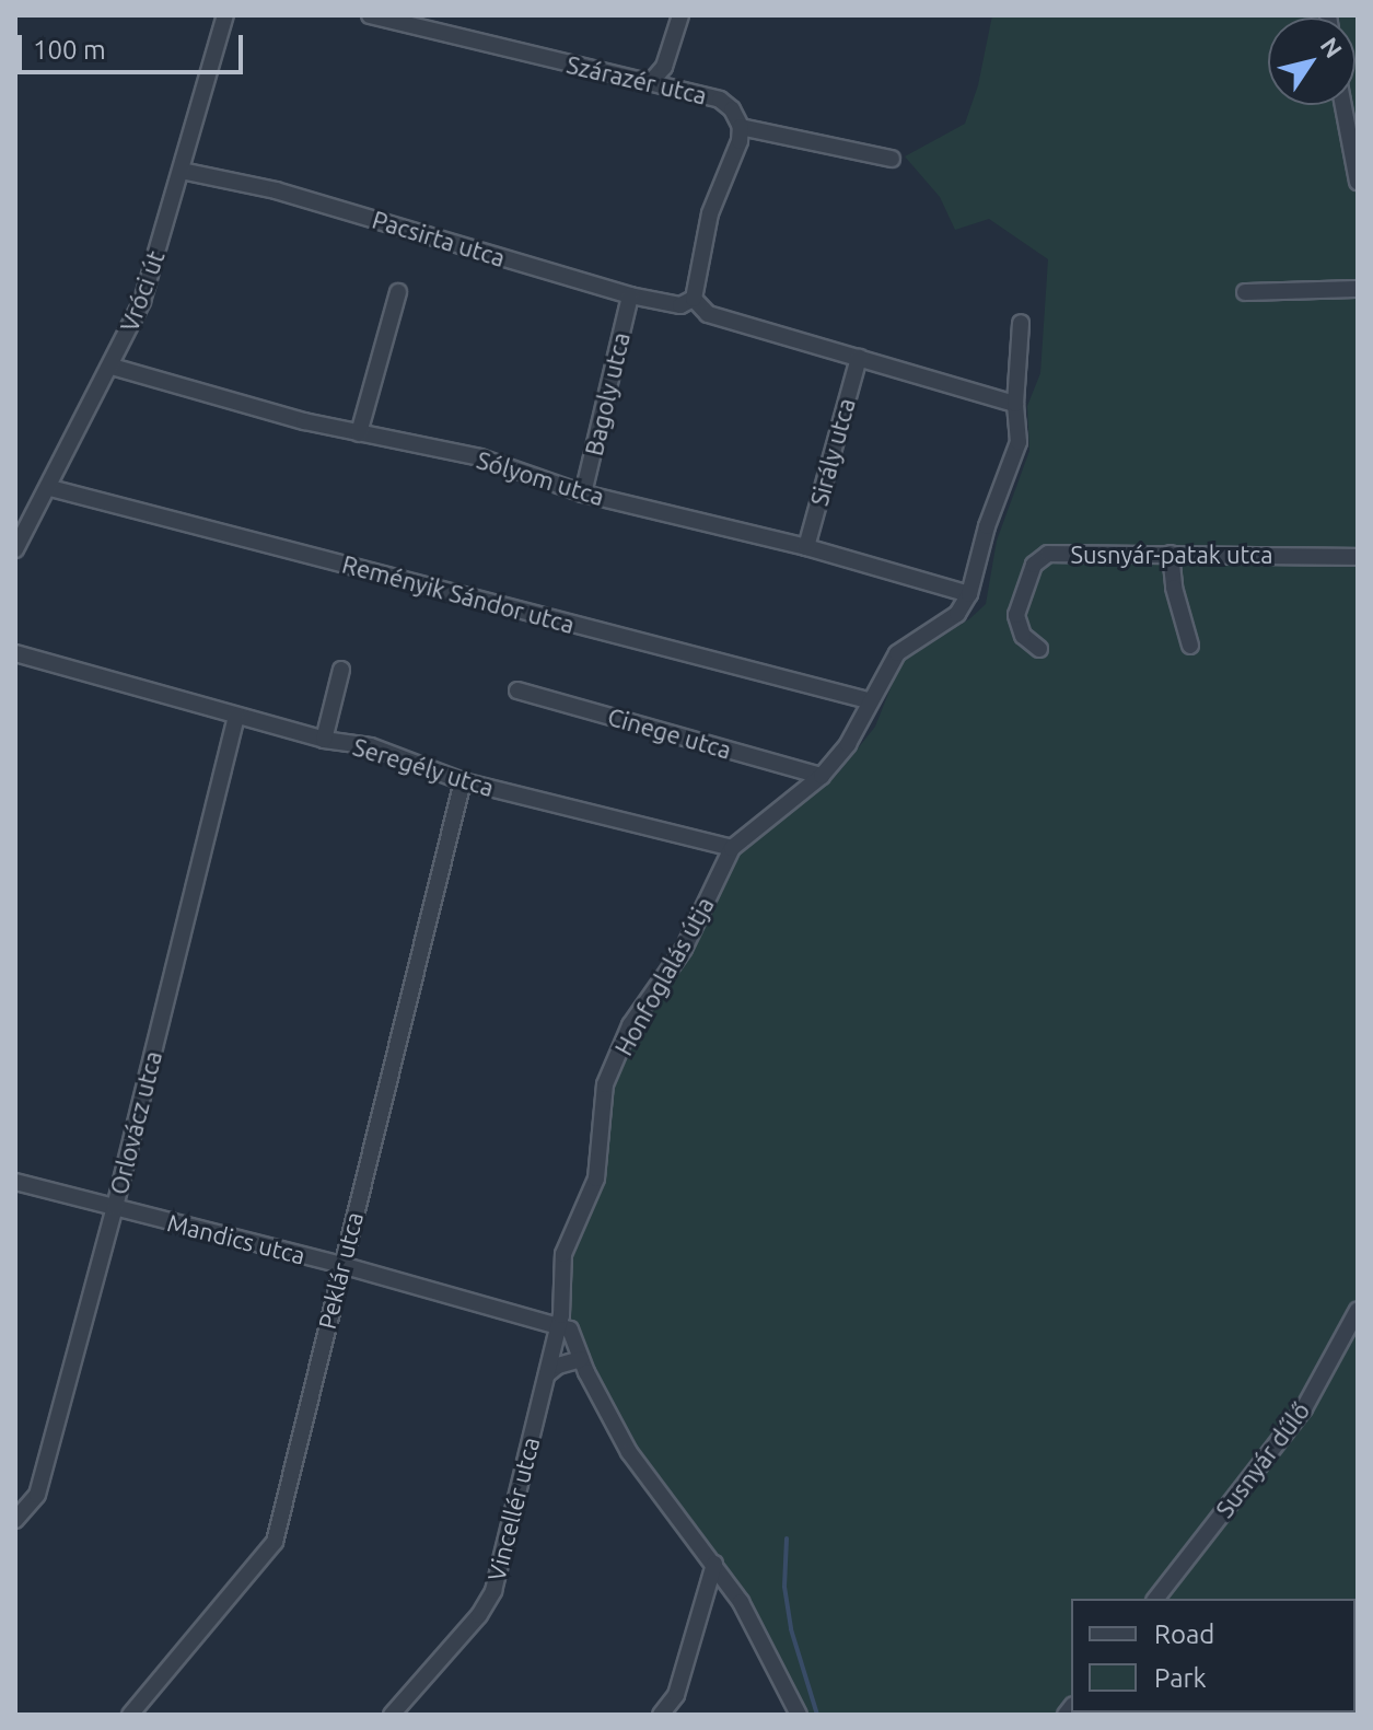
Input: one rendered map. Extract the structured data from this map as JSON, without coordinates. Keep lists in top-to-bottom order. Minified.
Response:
{"streets":{"street":["Szárazér utca","Pacsirta utca","Vróci út","Bagoly utca","Sirály utca","Sólyom utca","Susnyár-patak utca","Reményik Sándor utca","Cinege utca","Seregély utca","Honfoglalás útja","Orlovácz utca","Mandics utca","Peklár utca","Susnyár dűlő","Vincellér utca"]},"crossings":[["Pacsirta utca","Vróci út"],["Pacsirta utca","Bagoly utca"],["Vróci út","Sólyom utca"],["Vróci út","Reményik Sándor utca"],["Bagoly utca","Sólyom utca"],["Sirály utca","Sólyom utca"],["Sólyom utca","Honfoglalás útja"],["Reményik Sándor utca","Honfoglalás útja"],["Cinege utca","Honfoglalás útja"],["Seregély utca","Honfoglalás útja"],["Seregély utca","Orlovácz utca"],["Seregély utca","Peklár utca"],["Honfoglalás útja","Mandics utca"],["Honfoglalás útja","Vincellér utca"],["Orlovácz utca","Mandics utca"],["Mandics utca","Peklár utca"],["Mandics utca","Vincellér utca"]],"legend":["Road","Park"],"scale_bar":"100 m","north":"top right"}
